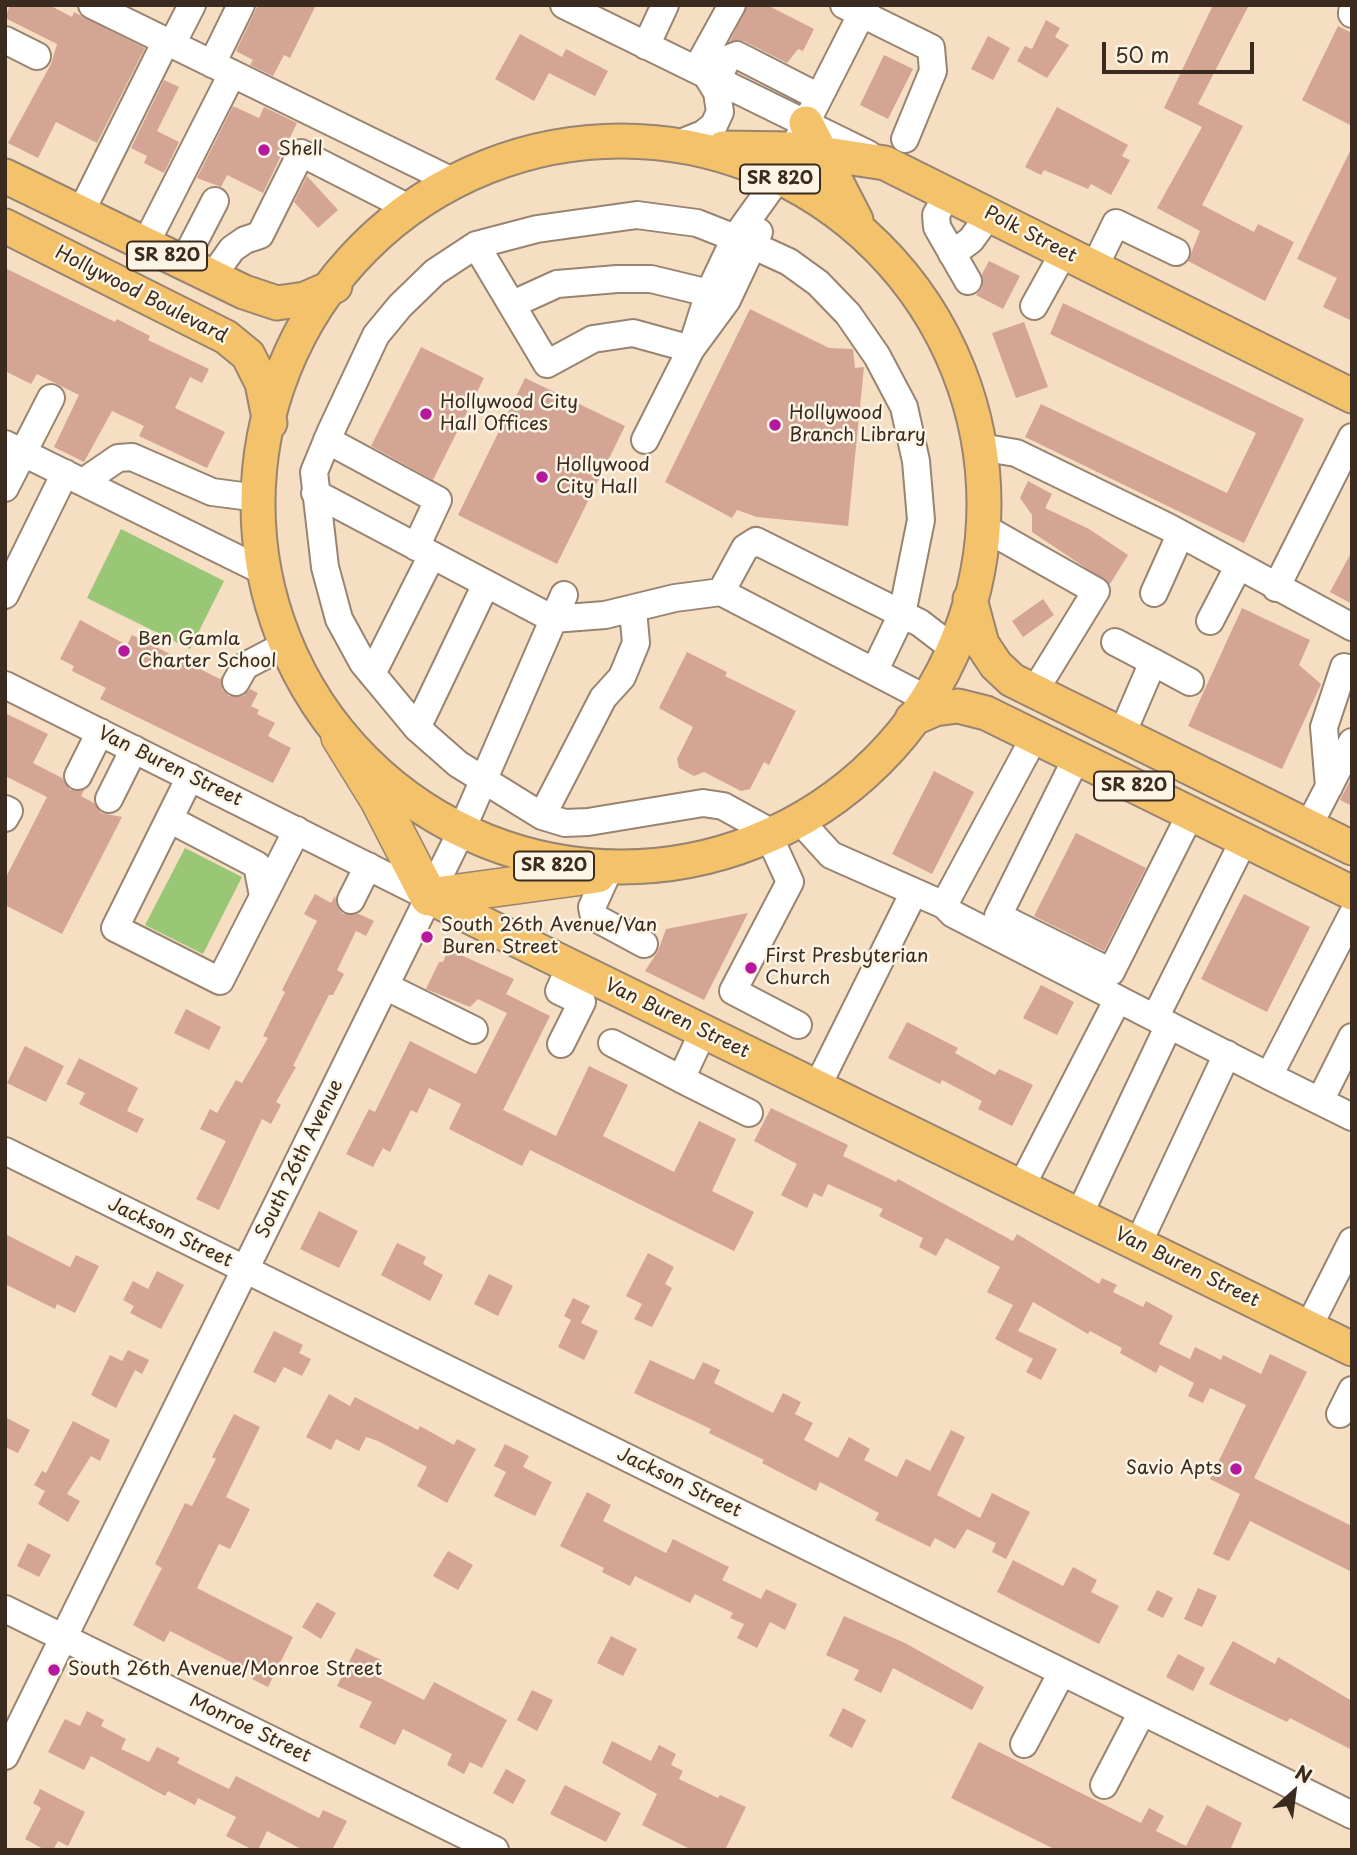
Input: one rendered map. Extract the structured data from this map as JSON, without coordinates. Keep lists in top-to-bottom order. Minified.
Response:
{"streets":{"main road":["SR 820","Polk Street","Hollywood Boulevard","Van Buren Street"],"street":["South 26th Avenue","Jackson Street","Monroe Street"]},"crossings":[["SR 820","Polk Street"],["SR 820","Hollywood Boulevard"],["SR 820","South 26th Avenue"],["Van Buren Street","South 26th Avenue"],["South 26th Avenue","Jackson Street"],["South 26th Avenue","Monroe Street"]],"places":["Shell","Hollywood City Hall Offices","Hollywood Branch Library","Hollywood City Hall","Ben Gamla Charter School","South 26th Avenue/Van Buren Street","First Presbyterian Church","Savio Apts","South 26th Avenue/Monroe Street"],"scale_bar":"50 m","north":"top right"}
